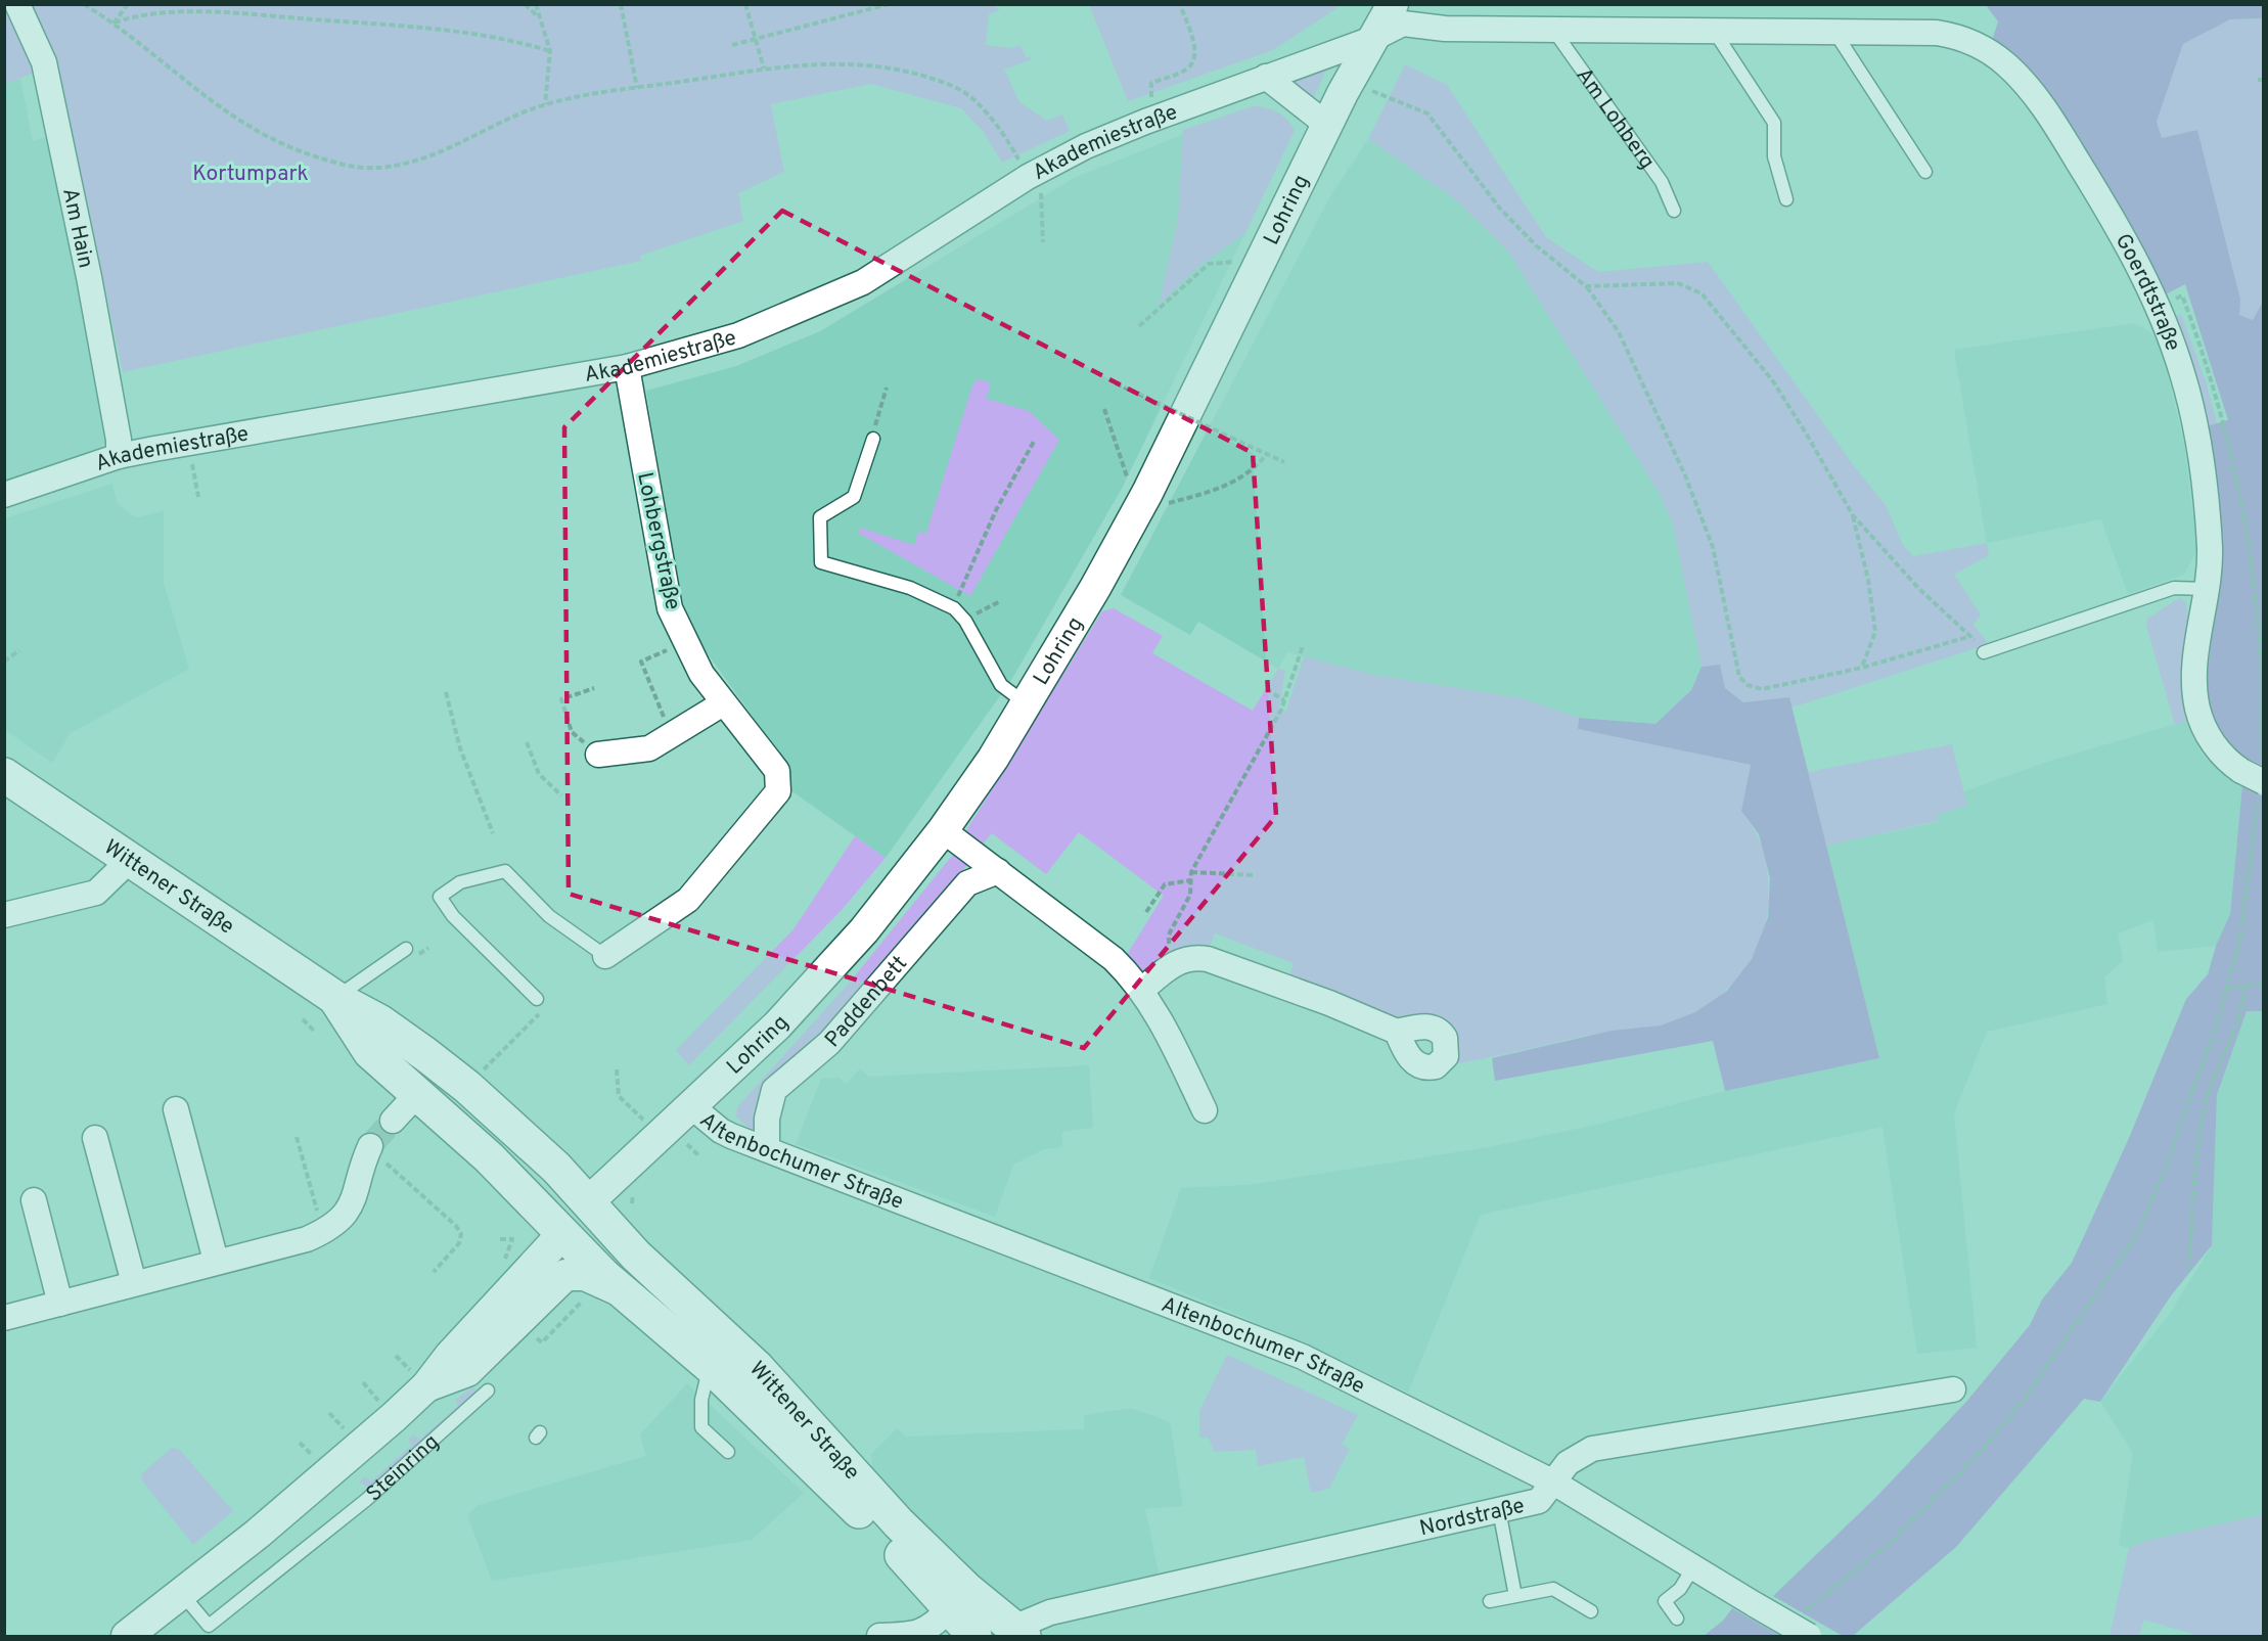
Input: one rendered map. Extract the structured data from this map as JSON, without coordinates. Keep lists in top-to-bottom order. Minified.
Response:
{"streets":{"main road":["Wittener Straße"],"street":["Akademiestraße","Lohring","Am Hain","Goerdtstraße","Lohbergstraße","Paddenbett","Altenbochumer Straße","Steinring","Nordstraße"],"lane":["Am Lohberg"]},"crossings":[["Akademiestraße","Lohring"],["Akademiestraße","Am Hain"],["Akademiestraße","Lohbergstraße"],["Lohring","Wittener Straße"],["Lohring","Altenbochumer Straße"],["Wittener Straße","Steinring"],["Wittener Straße","Nordstraße"],["Paddenbett","Altenbochumer Straße"],["Altenbochumer Straße","Nordstraße"]],"parks":["Kortumpark"]}
